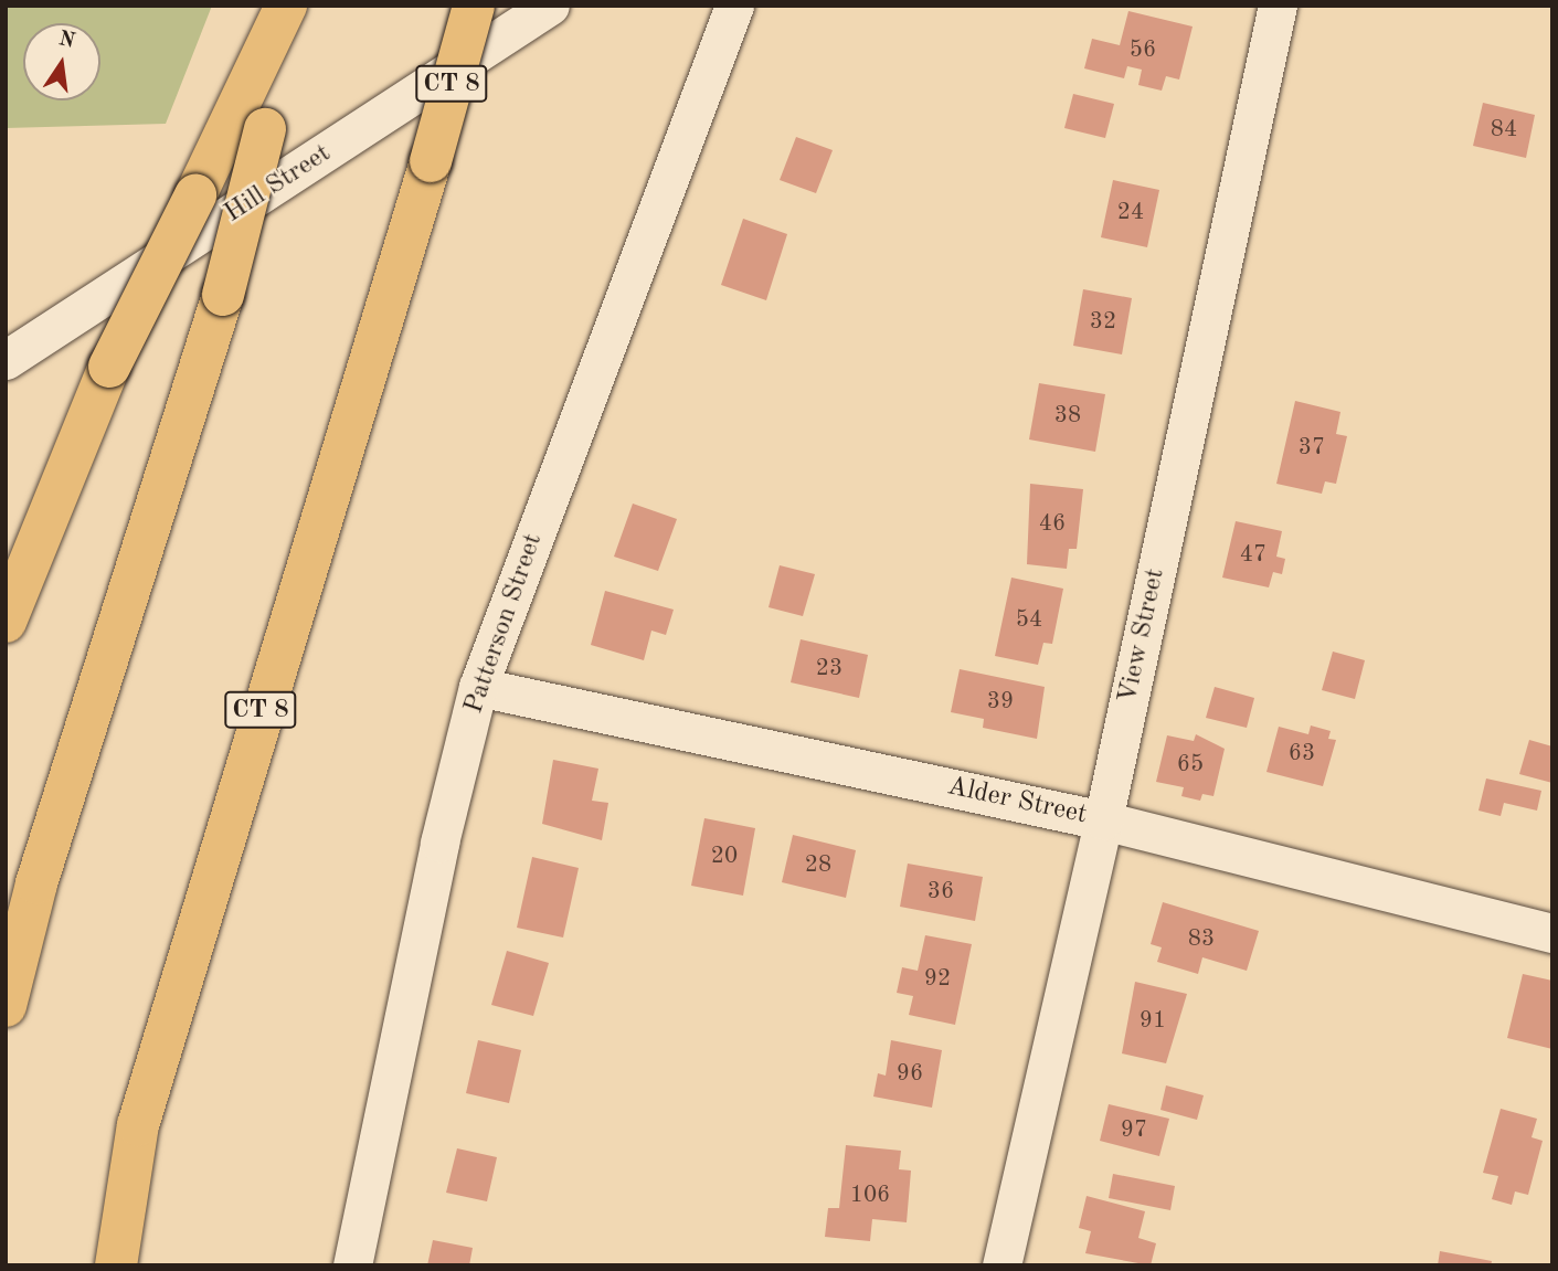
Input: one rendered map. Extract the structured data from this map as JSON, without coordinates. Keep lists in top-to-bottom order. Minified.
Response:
{"streets":{"highway":["CT 8"],"street":["Hill Street","Patterson Street","View Street","Alder Street"]},"crossings":[["Patterson Street","Alder Street"],["View Street","Alder Street"]],"house_numbers":["56","84","24","32","38","37","46","47","54","23","39","63","65","20","28","36","83","92","91","96","97","106"],"north":"top"}
